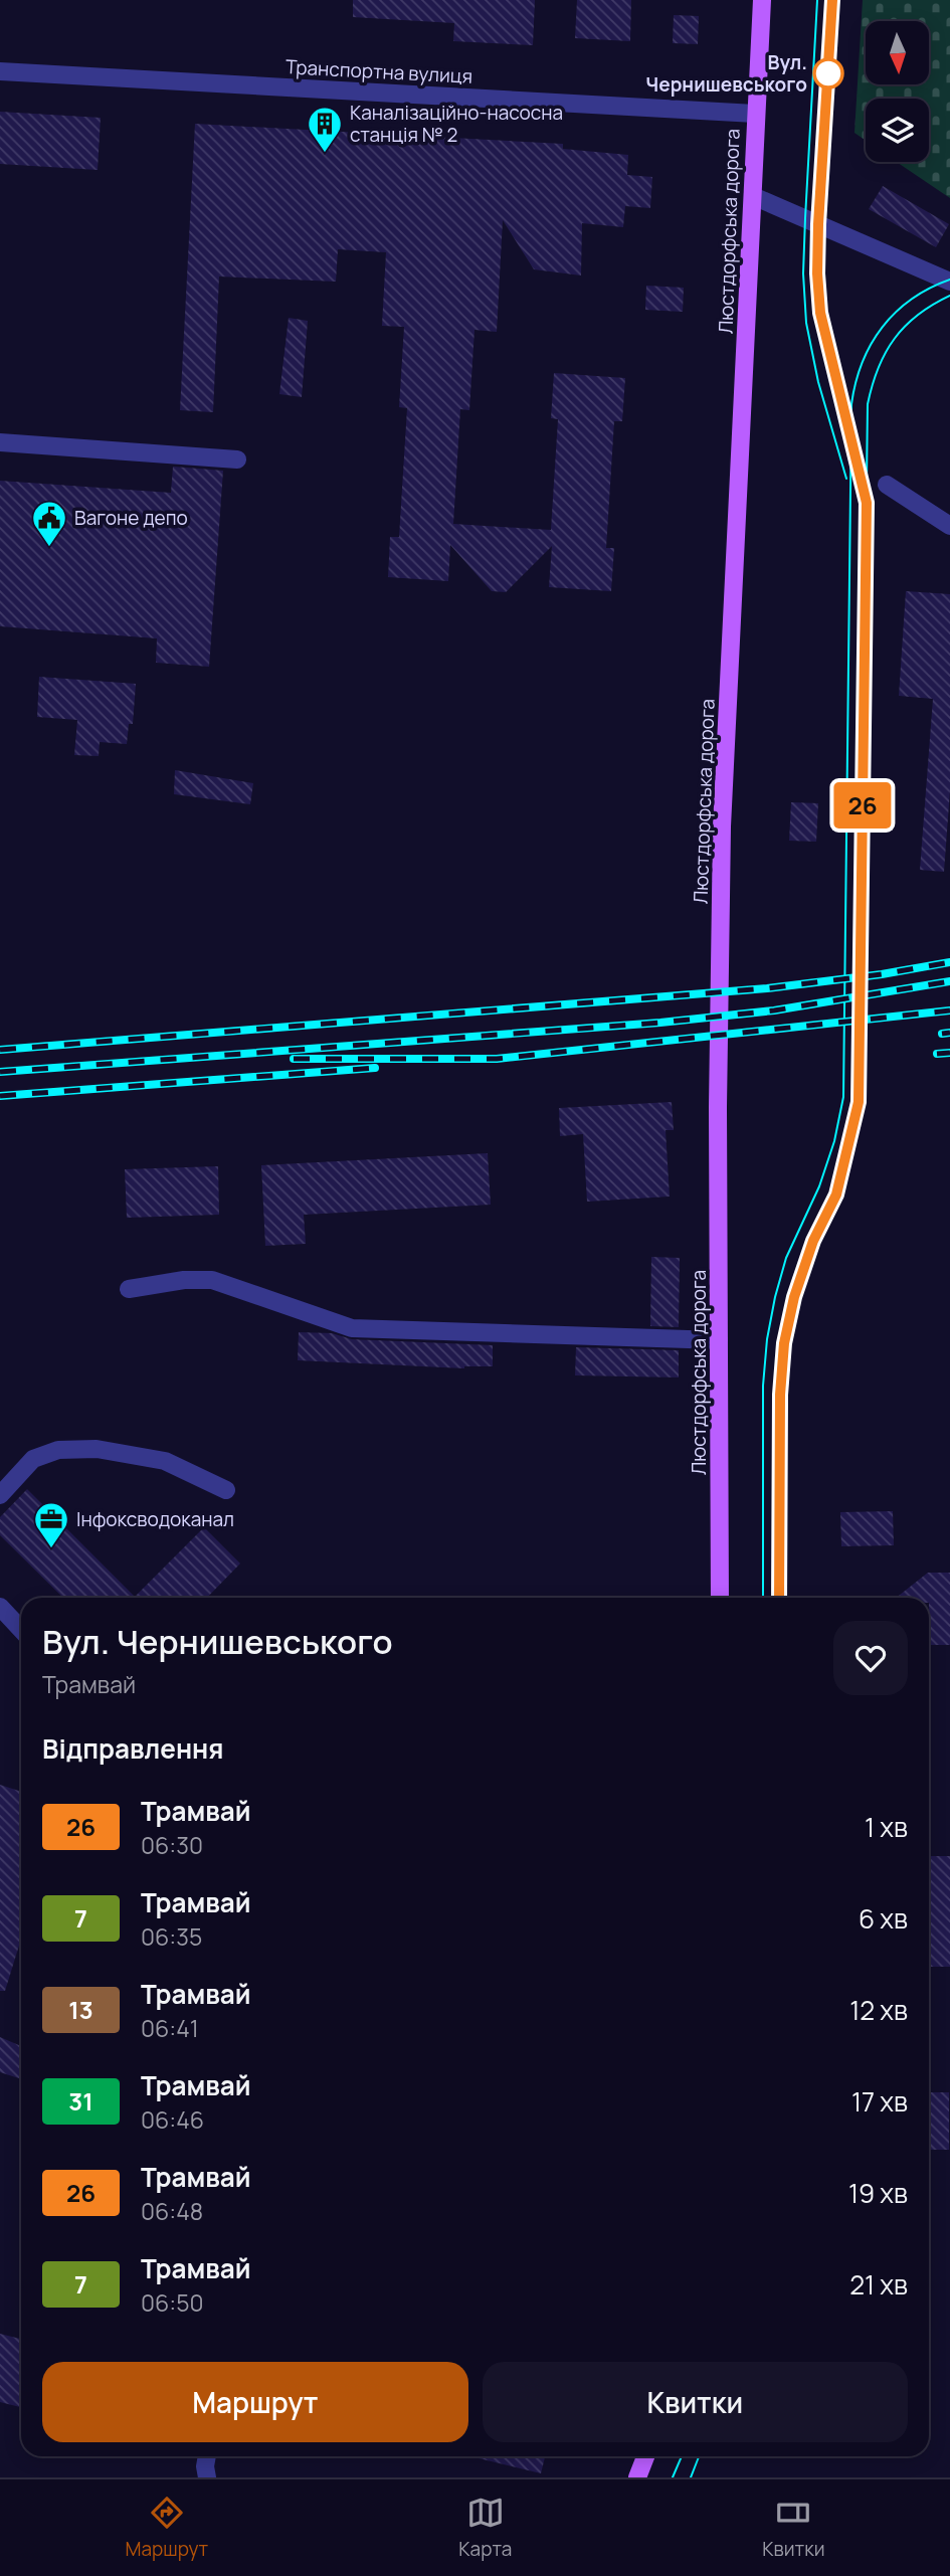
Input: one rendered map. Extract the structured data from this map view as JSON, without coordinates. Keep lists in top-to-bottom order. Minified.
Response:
{"streets":{"main road":["Люстдорфська дорога"],"street":["Транспортна вулиця"]},"crossings":[["Транспортна вулиця","Люстдорфська дорога"]],"places":{"other":["Вул. Чернишевського"],"building":["Каналізаційно-насосна станція № 2"],"public building":["Вагоне депо"],"office":["Інфоксводоканал"]},"lines":["tram line 26"],"north":"bottom","page":{"on_map":"26","heading":[["Вул. Чернишевського","Трамвай"],"Відправлення"],"list":[{"mark":"26","name":"Трамвай","note":"06:30","value":"1 хв"},{"mark":"7","name":"Трамвай","note":"06:35","value":"6 хв"},{"mark":"13","name":"Трамвай","note":"06:41","value":"12 хв"},{"mark":"31","name":"Трамвай","note":"06:46","value":"17 хв"},{"mark":"26","name":"Трамвай","note":"06:48","value":"19 хв"},{"mark":"7","name":"Трамвай","note":"06:50","value":"21 хв"}],"buttons":["Маршрут","Квитки"],"tabs":["Маршрут","Карта","Квитки"]}}
